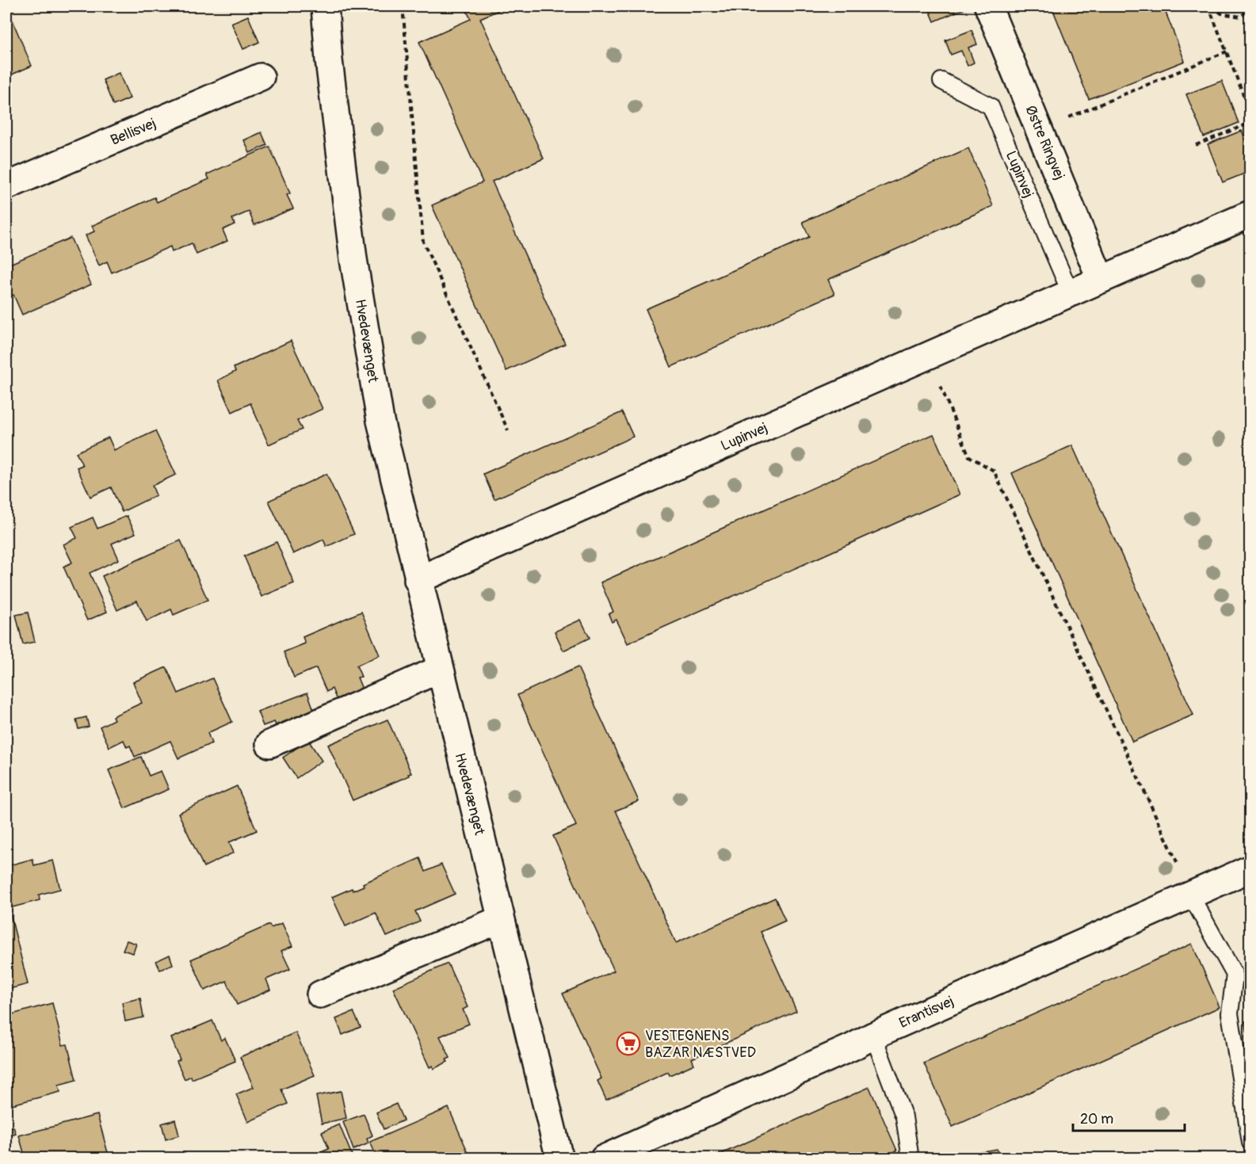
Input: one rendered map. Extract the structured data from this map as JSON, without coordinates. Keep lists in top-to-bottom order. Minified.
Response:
{"streets":{"street":["Bellisvej","Østre Ringvej","Lupinvej","Hvedevænget","Erantisvej"]},"crossings":[["Østre Ringvej","Lupinvej"],["Lupinvej","Hvedevænget"]],"places":{"supermarket":["VESTEGNENS BAZAR NÆSTVED"]},"scale_bar":"20 m"}
